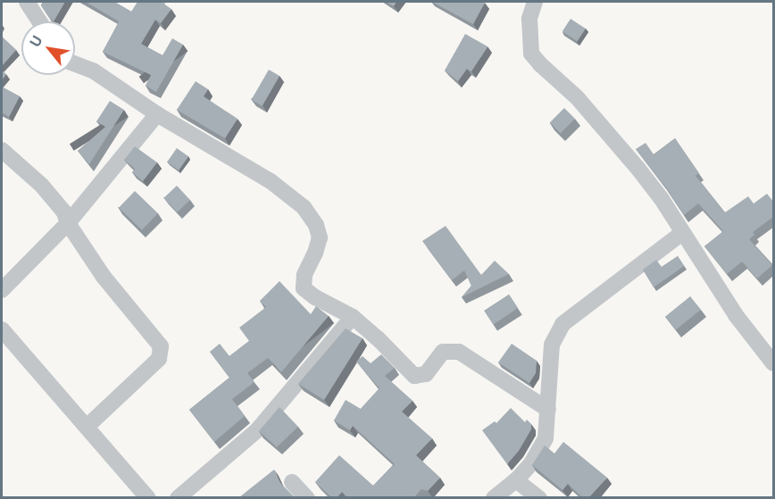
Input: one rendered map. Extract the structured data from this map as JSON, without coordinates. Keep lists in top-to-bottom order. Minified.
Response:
{"north":"top left"}
